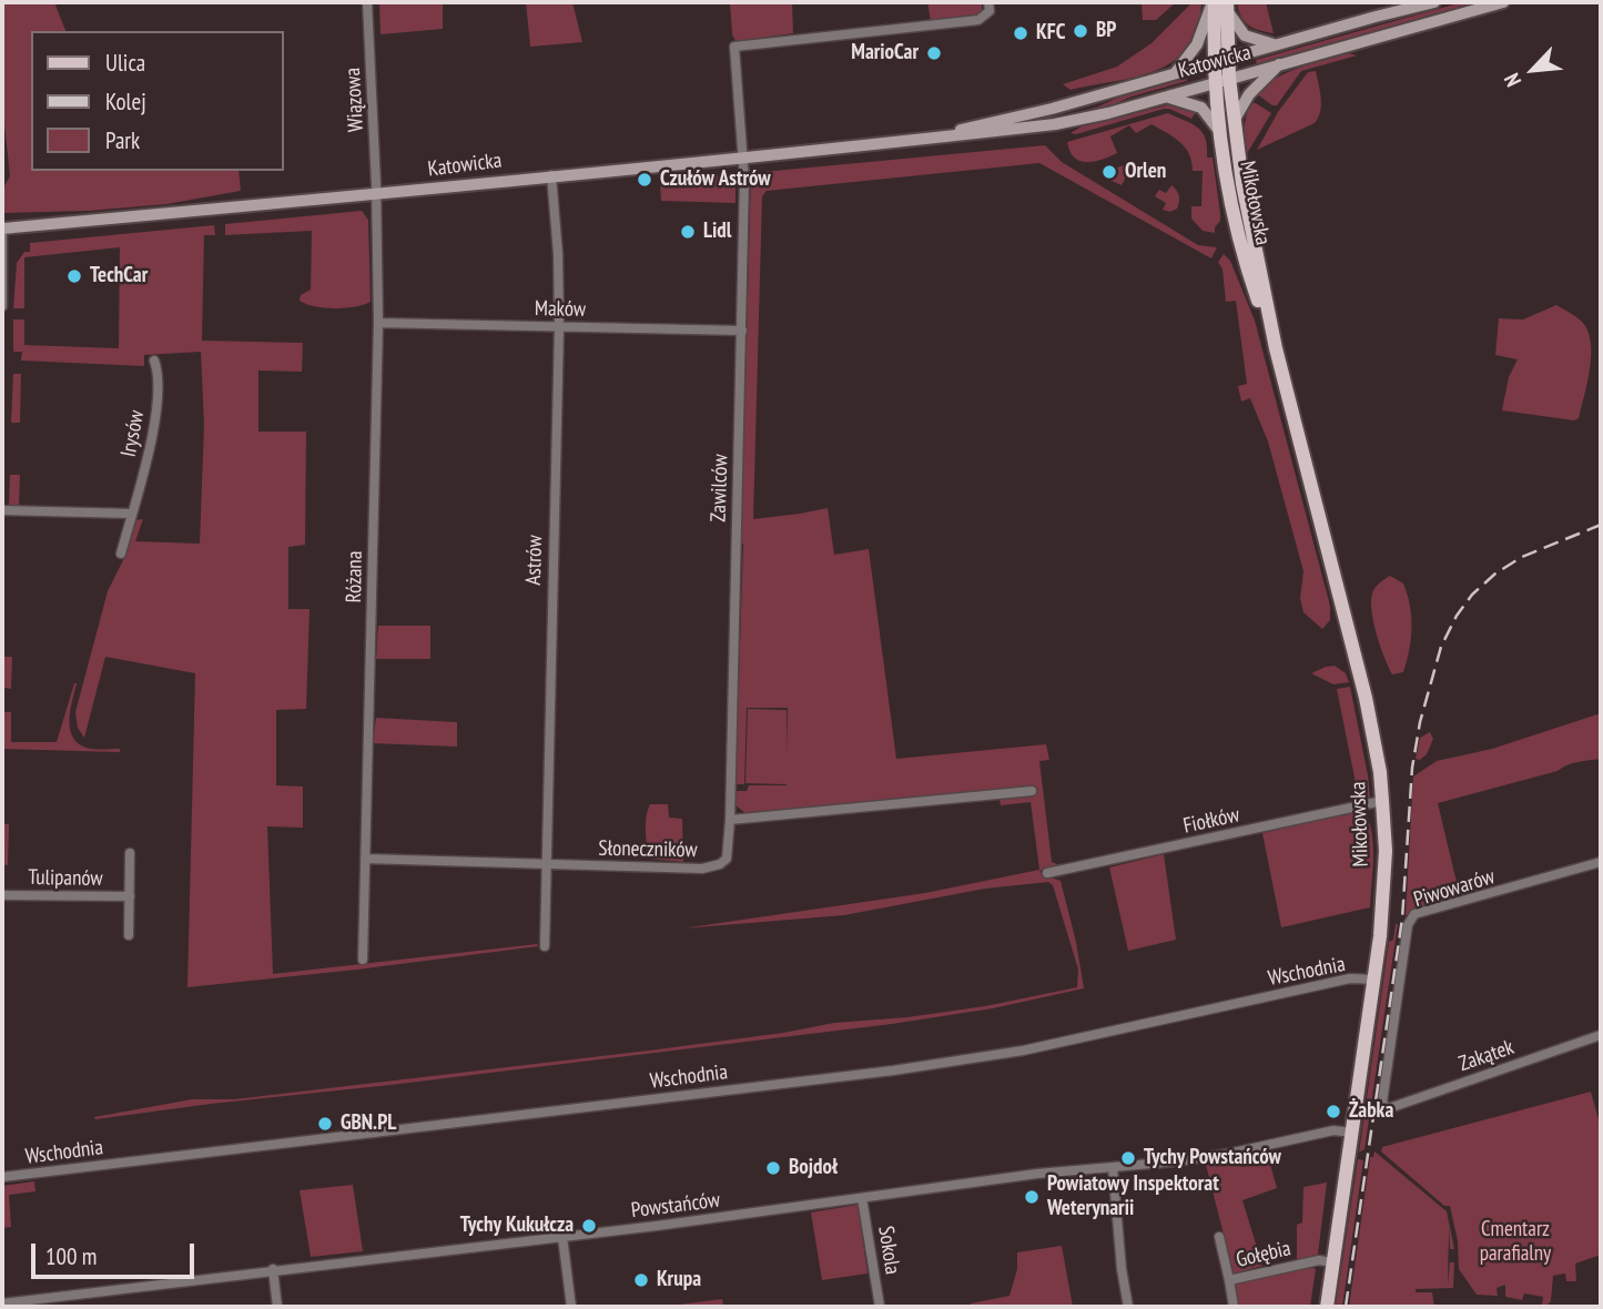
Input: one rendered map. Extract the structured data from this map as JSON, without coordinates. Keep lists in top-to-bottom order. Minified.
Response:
{"streets":{"main road":["Katowicka","Mikołowska"],"street":["Wiązowa","Maków","Irysów","Zawilców","Astrów","Różana","Fiołków","Słoneczników","Tulipanów","Piwowarów","Wschodnia","Zakątek","Powstańców","Sokola","Gołębia"]},"crossings":[["Katowicka","Wiązowa"],["Katowicka","Mikołowska"],["Katowicka","Zawilców"],["Katowicka","Astrów"],["Katowicka","Różana"],["Wiązowa","Różana"],["Mikołowska","Fiołków"],["Mikołowska","Wschodnia"],["Mikołowska","Powstańców"],["Mikołowska","Gołębia"],["Maków","Zawilców"],["Maków","Astrów"],["Maków","Różana"],["Zawilców","Słoneczników"],["Astrów","Słoneczników"],["Różana","Słoneczników"],["Piwowarów","Zakątek"],["Powstańców","Sokola"]],"parks":["Cmentarz parafialny"],"places":["BP","KFC","MarioCar","Orlen","Czułów Astrów","Lidl","TechCar","Żabka","GBN.PL","Tychy Powstańców","Bojdoł","Powiatowy Inspektorat Weterynarii","Tychy Kukułcza","Krupa"],"legend":["Ulica","Kolej","Park"],"scale_bar":"100 m","north":"bottom left"}
